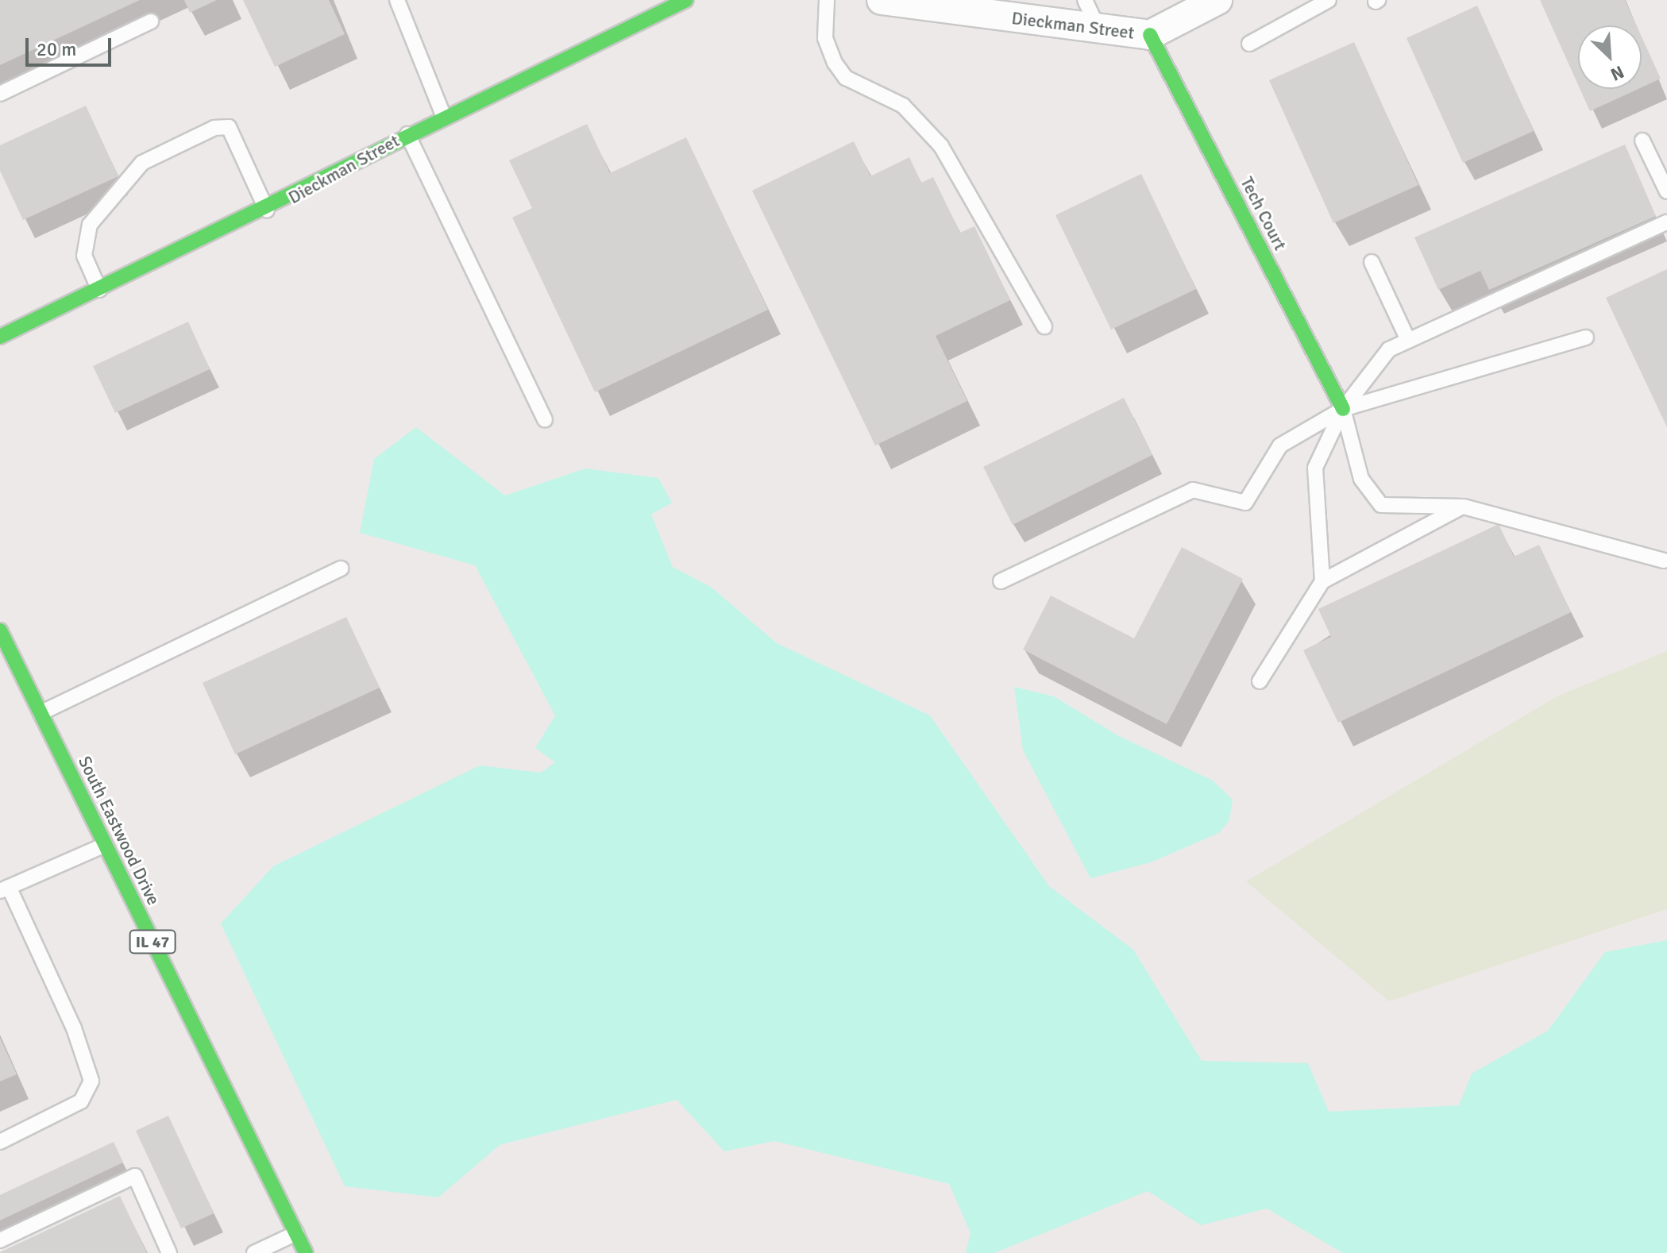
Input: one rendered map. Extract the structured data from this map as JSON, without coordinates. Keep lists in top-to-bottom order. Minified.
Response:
{"streets":{"street":["Dieckman Street","Tech Court","South Eastwood Drive","IL 47"]},"crossings":[["Dieckman Street","Tech Court"]],"scale_bar":"20 m","north":"bottom right"}
